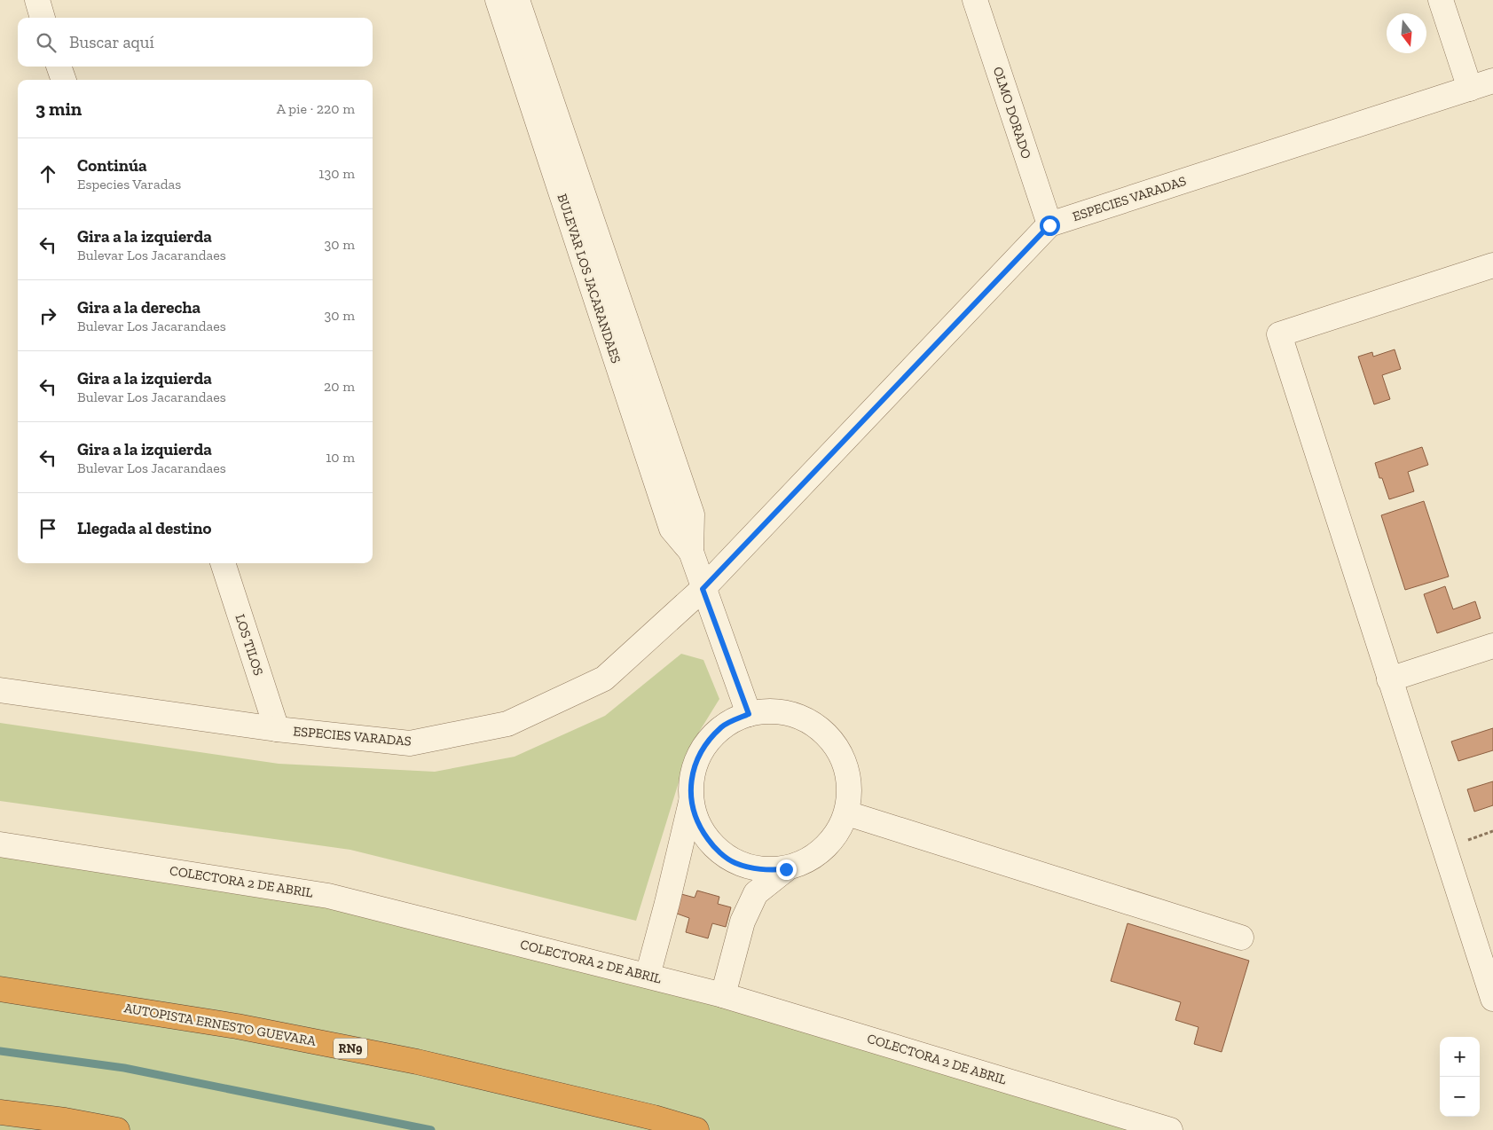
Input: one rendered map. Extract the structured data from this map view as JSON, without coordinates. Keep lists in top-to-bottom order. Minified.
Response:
{"streets":{"highway":["AUTOPISTA ERNESTO GUEVARA","RN9"],"street":["OLMO DORADO","ESPECIES VARADAS","BULEVAR LOS JACARANDAES","LOS TILOS","COLECTORA 2 DE ABRIL"]},"crossings":[["OLMO DORADO","ESPECIES VARADAS"],["ESPECIES VARADAS","BULEVAR LOS JACARANDAES"],["ESPECIES VARADAS","LOS TILOS"]],"north":"bottom","page":{"search":"Buscar aquí","heading":["3 min","A pie · 220 m"],"list":[["Continúa","Especies Varadas","130 m"],["Gira a la izquierda","Bulevar Los Jacarandaes","30 m"],["Gira a la derecha","Bulevar Los Jacarandaes","30 m"],["Gira a la izquierda","Bulevar Los Jacarandaes","20 m"],["Gira a la izquierda","Bulevar Los Jacarandaes","10 m"],"Llegada al destino"],"map_buttons":["+","−"]}}
